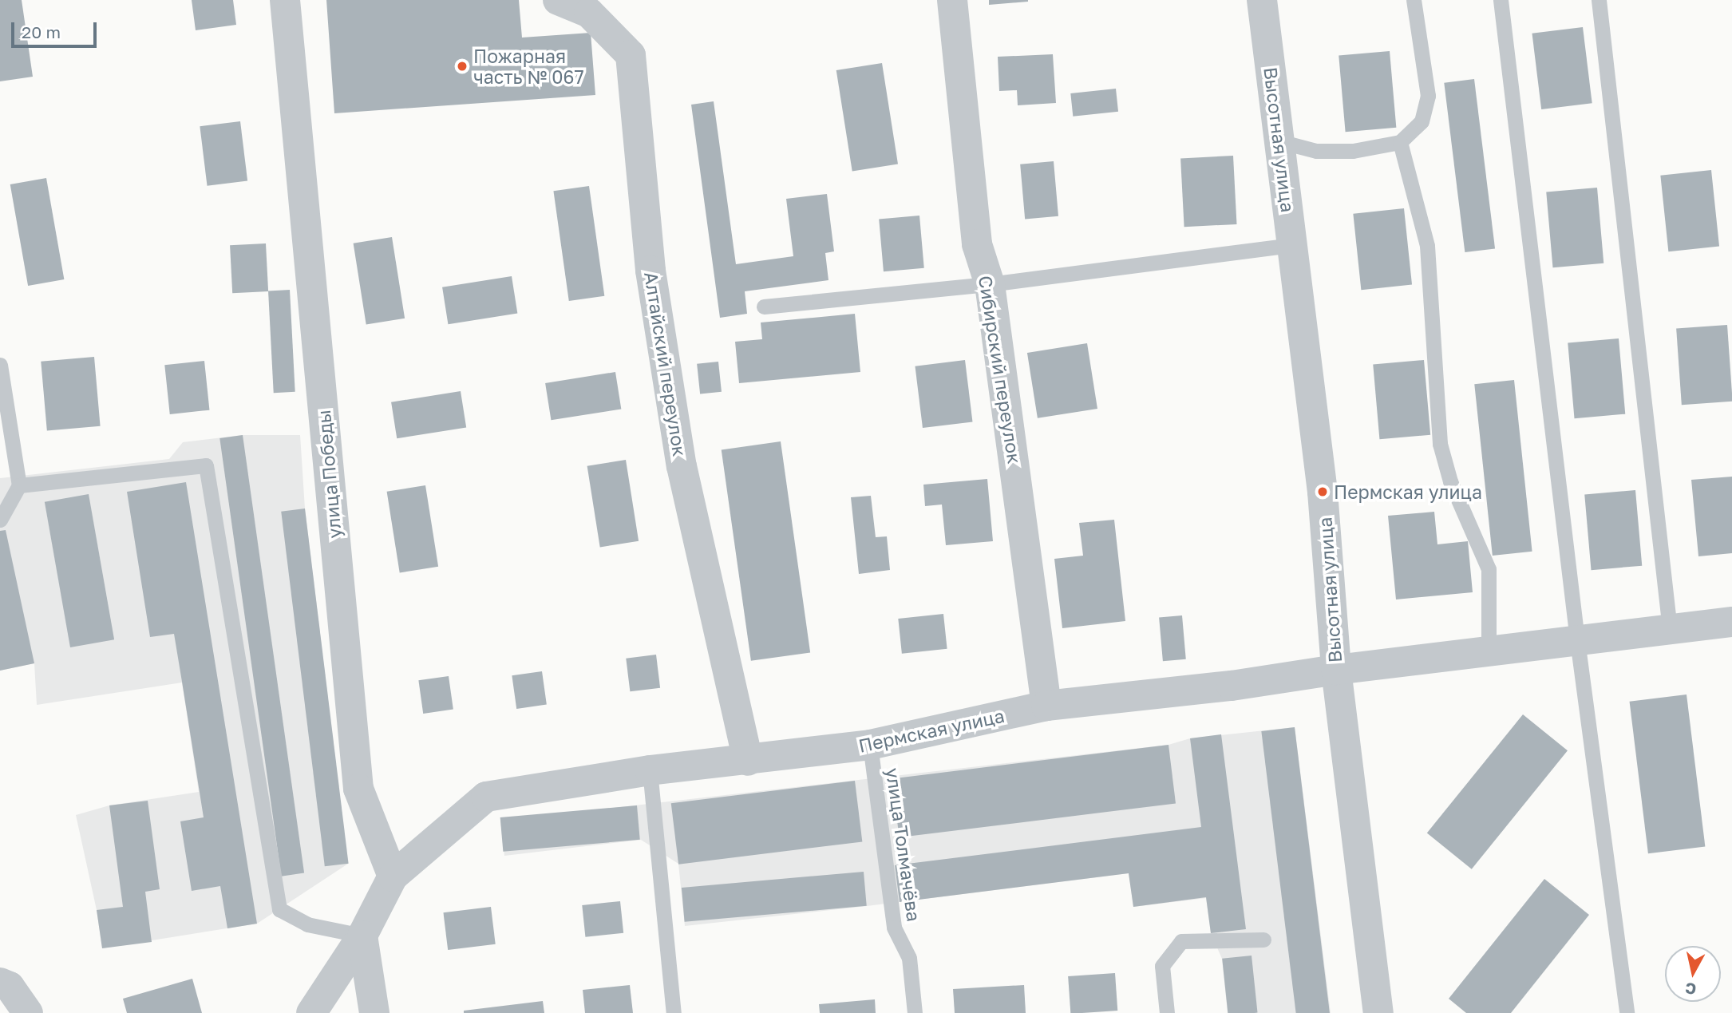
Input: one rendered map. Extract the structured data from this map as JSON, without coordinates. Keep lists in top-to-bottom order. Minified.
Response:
{"streets":{"street":["Высотная улица","Алтайский переулок","Сибирский переулок","улица Победы","Пермская улица"],"lane":["улица Толмачёва"]},"crossings":[["Высотная улица","Пермская улица"],["Алтайский переулок","Пермская улица"],["Сибирский переулок","Пермская улица"],["улица Победы","Пермская улица"],["Пермская улица","улица Толмачёва"]],"places":["Пожарная часть № 067","Пермская улица"],"scale_bar":"20 m","north":"bottom"}
